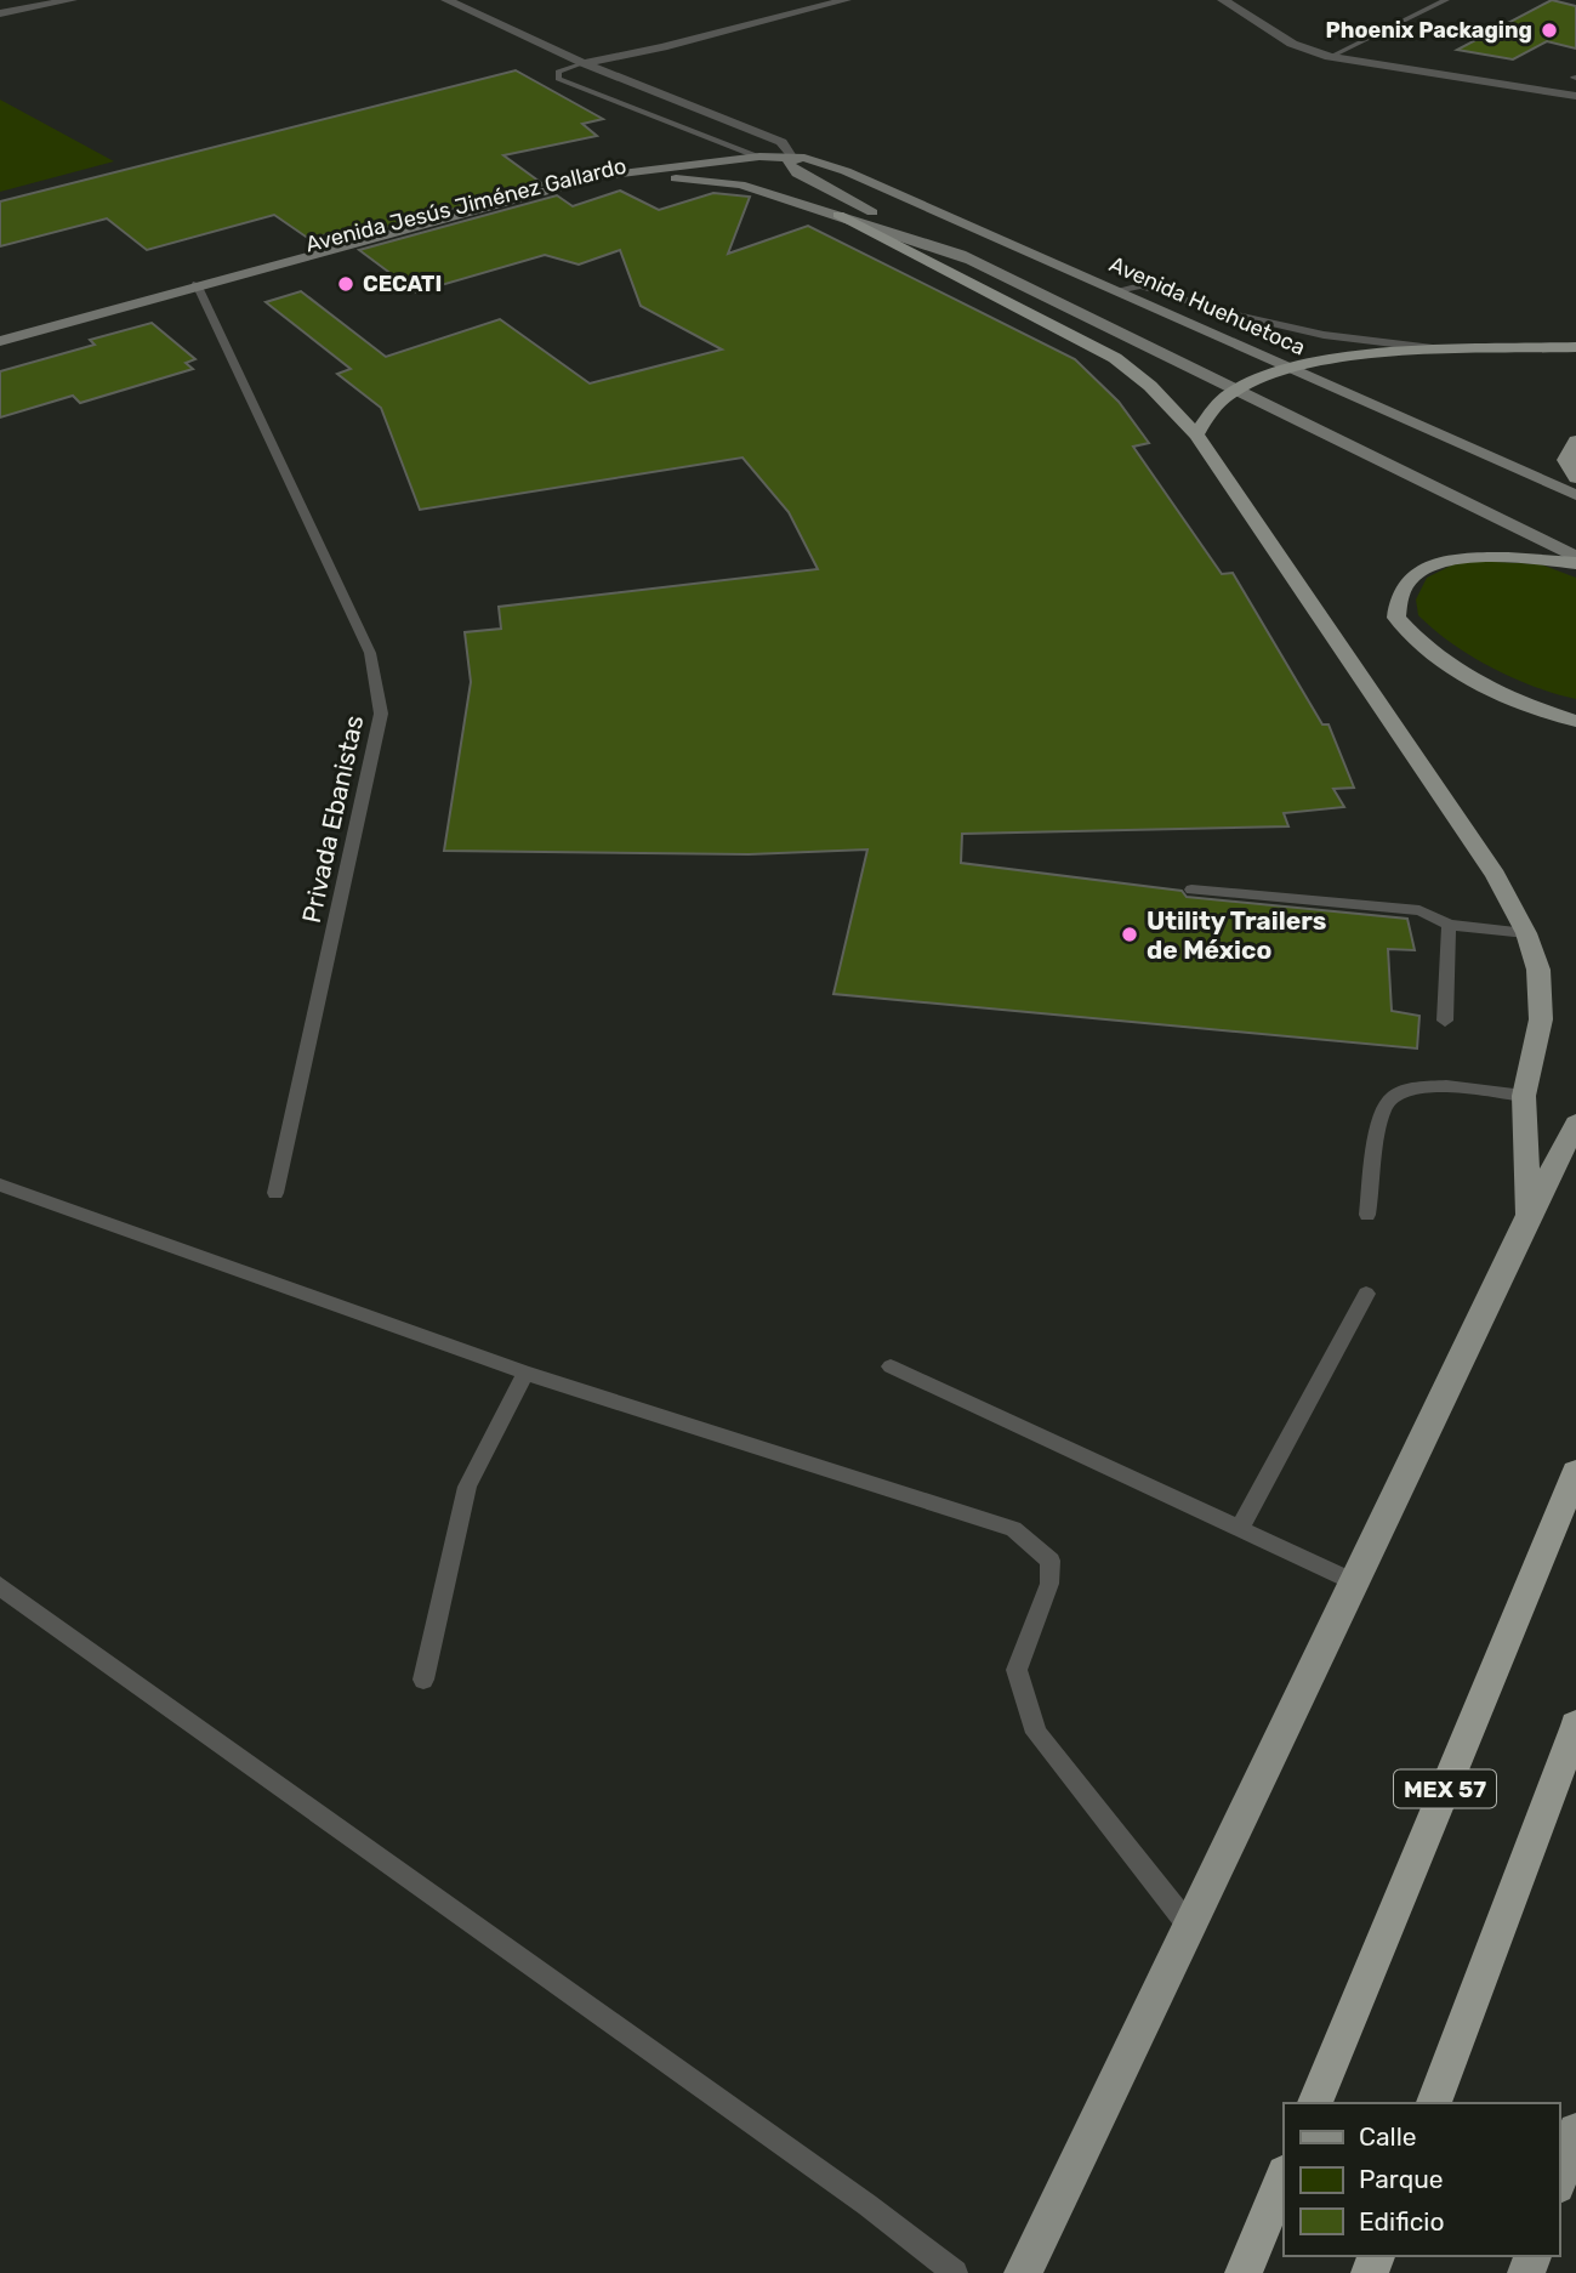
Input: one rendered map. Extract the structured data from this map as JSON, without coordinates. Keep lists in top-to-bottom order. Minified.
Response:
{"streets":{"highway":["MEX 57"],"main road":["Avenida Jesús Jiménez Gallardo","Avenida Huehuetoca"],"lane":["Privada Ebanistas"]},"crossings":[["Avenida Jesús Jiménez Gallardo","Avenida Huehuetoca"],["Avenida Jesús Jiménez Gallardo","Privada Ebanistas"]],"places":["Phoenix Packaging","CECATI","Utility Trailers de México"],"legend":["Calle","Parque","Edificio"]}
